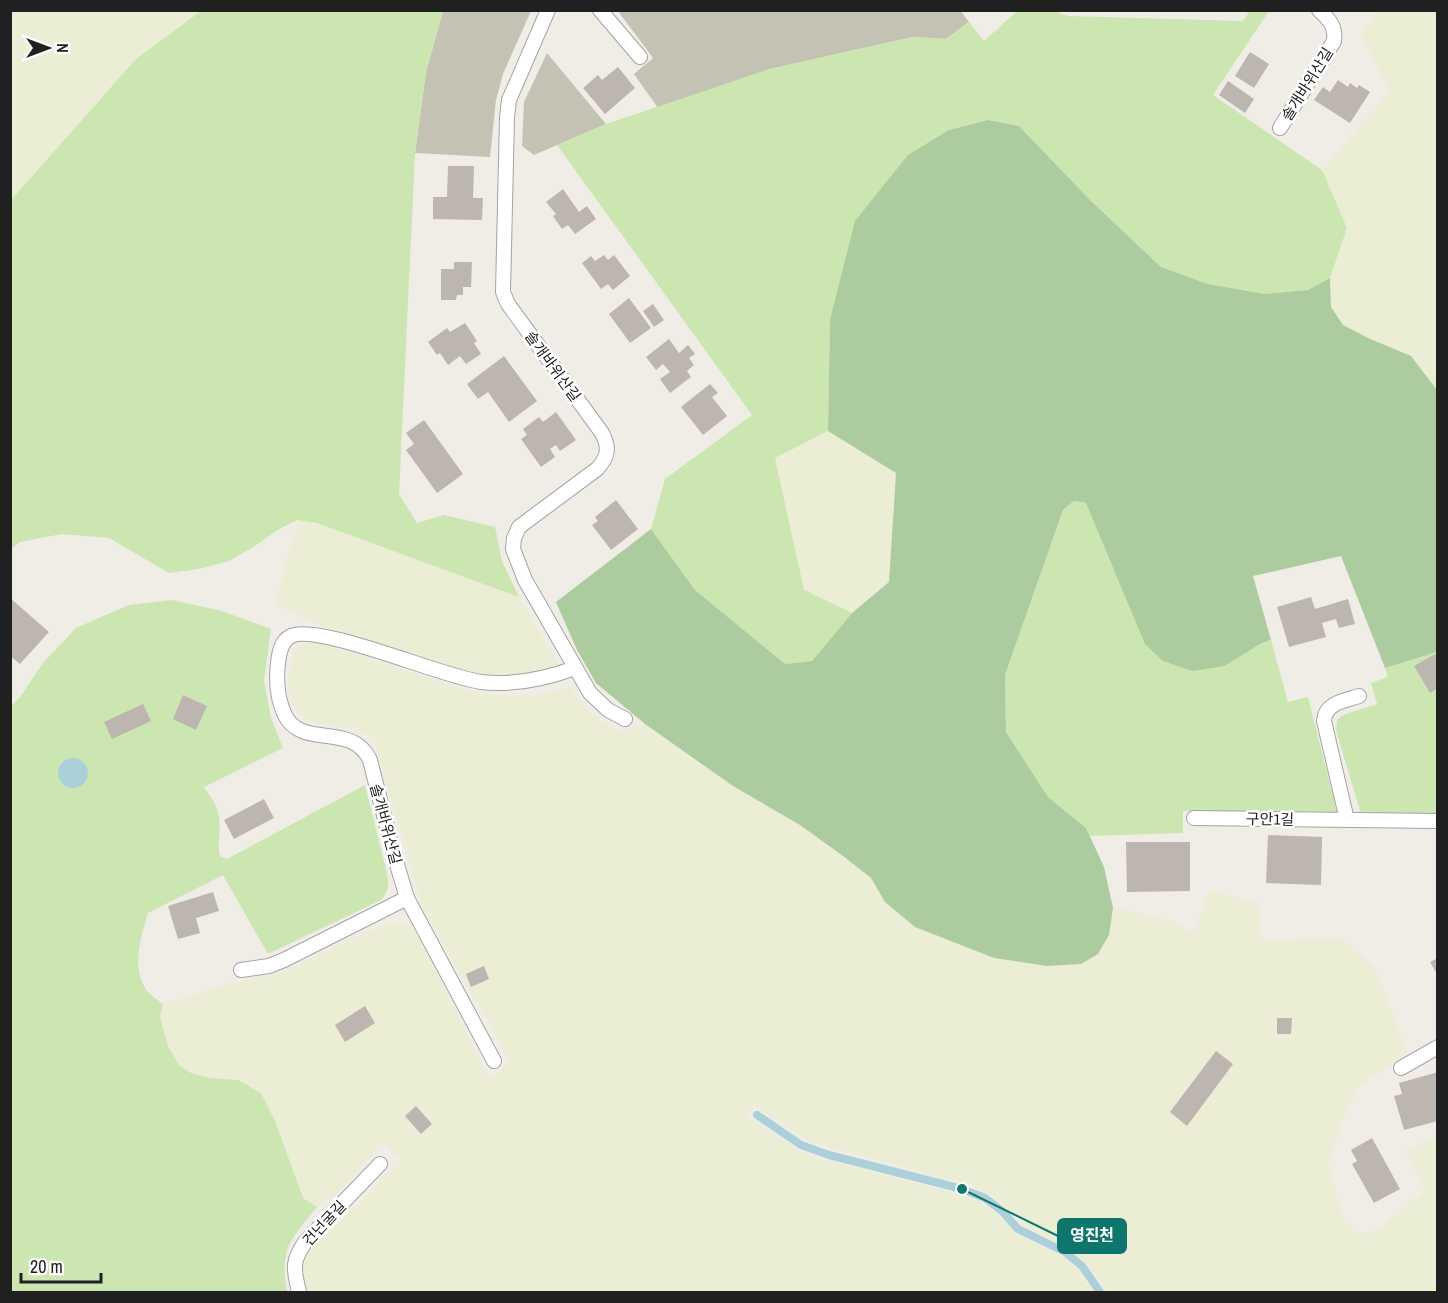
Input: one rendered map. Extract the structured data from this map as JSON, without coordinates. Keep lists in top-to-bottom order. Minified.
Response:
{"streets":{"lane":["솔개바위산길","구안1길","건넌굴길"]},"places":["영진천"],"scale_bar":"20 m","north":"right"}
